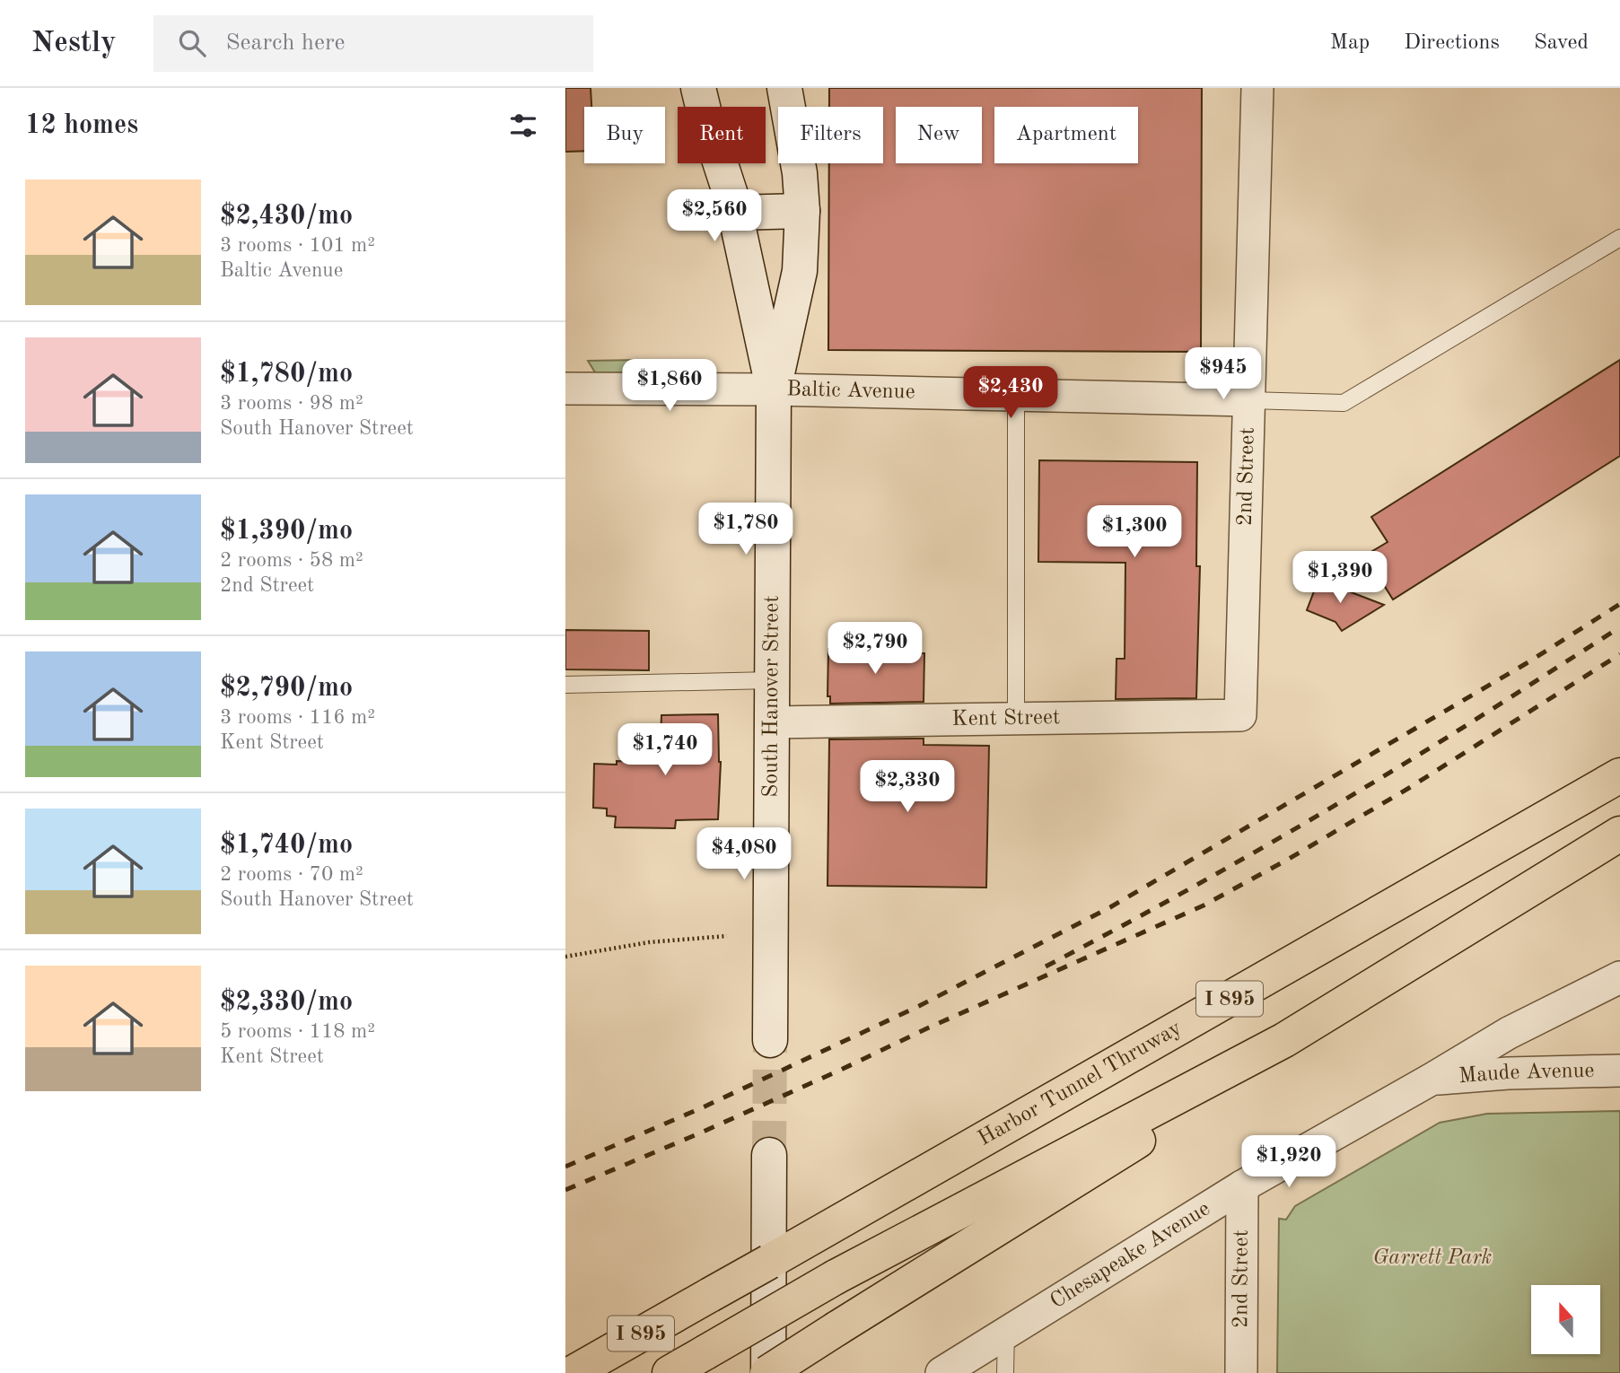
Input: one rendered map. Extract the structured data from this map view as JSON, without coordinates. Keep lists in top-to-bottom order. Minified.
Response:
{"streets":{"highway":["I 895","Harbor Tunnel Thruway"],"main road":["South Hanover Street"],"street":["Baltic Avenue","2nd Street","Kent Street","Maude Avenue","Chesapeake Avenue"]},"crossings":[["Baltic Avenue","2nd Street"],["Baltic Avenue","South Hanover Street"],["2nd Street","Kent Street"],["2nd Street","Chesapeake Avenue"],["South Hanover Street","Kent Street"],["Maude Avenue","Chesapeake Avenue"]],"parks":["Garrett Park"],"north":"top","page":{"header":"Nestly","search":"Search here","nav":["Map","Directions","Saved"],"heading":"12 homes","chip":["Buy","Rent","Filters","New","Apartment"],"list":[{"name":"$2,430/mo","note":"3 rooms · 101 m² · Baltic Avenue"},{"name":"$1,780/mo","note":"3 rooms · 98 m² · South Hanover Street"},{"name":"$1,390/mo","note":"2 rooms · 58 m² · 2nd Street"},{"name":"$2,790/mo","note":"3 rooms · 116 m² · Kent Street"},{"name":"$1,740/mo","note":"2 rooms · 70 m² · South Hanover Street"},{"name":"$2,330/mo","note":"5 rooms · 118 m² · Kent Street"}],"price":["$2,560","$945","$1,860","$2,430","$1,780","$1,300","$1,390","$2,790","$1,740","$2,330","$4,080","$1,920"]}}
